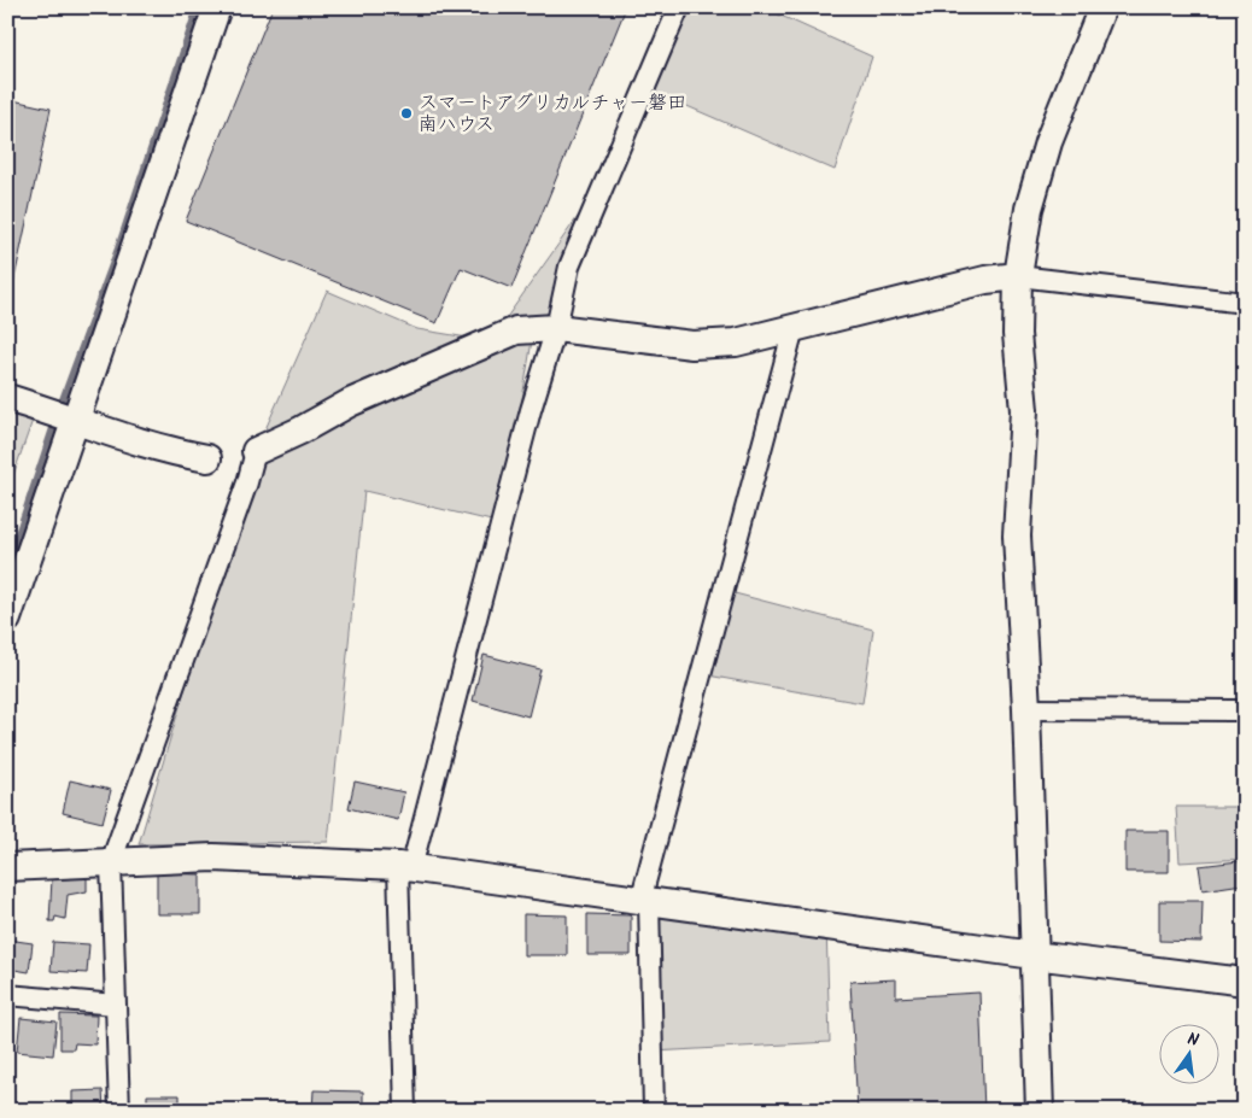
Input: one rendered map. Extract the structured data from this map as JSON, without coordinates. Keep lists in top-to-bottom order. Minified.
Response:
{"places":["スマートアグリカルチャー磐田 南ハウス"],"north":"top"}
